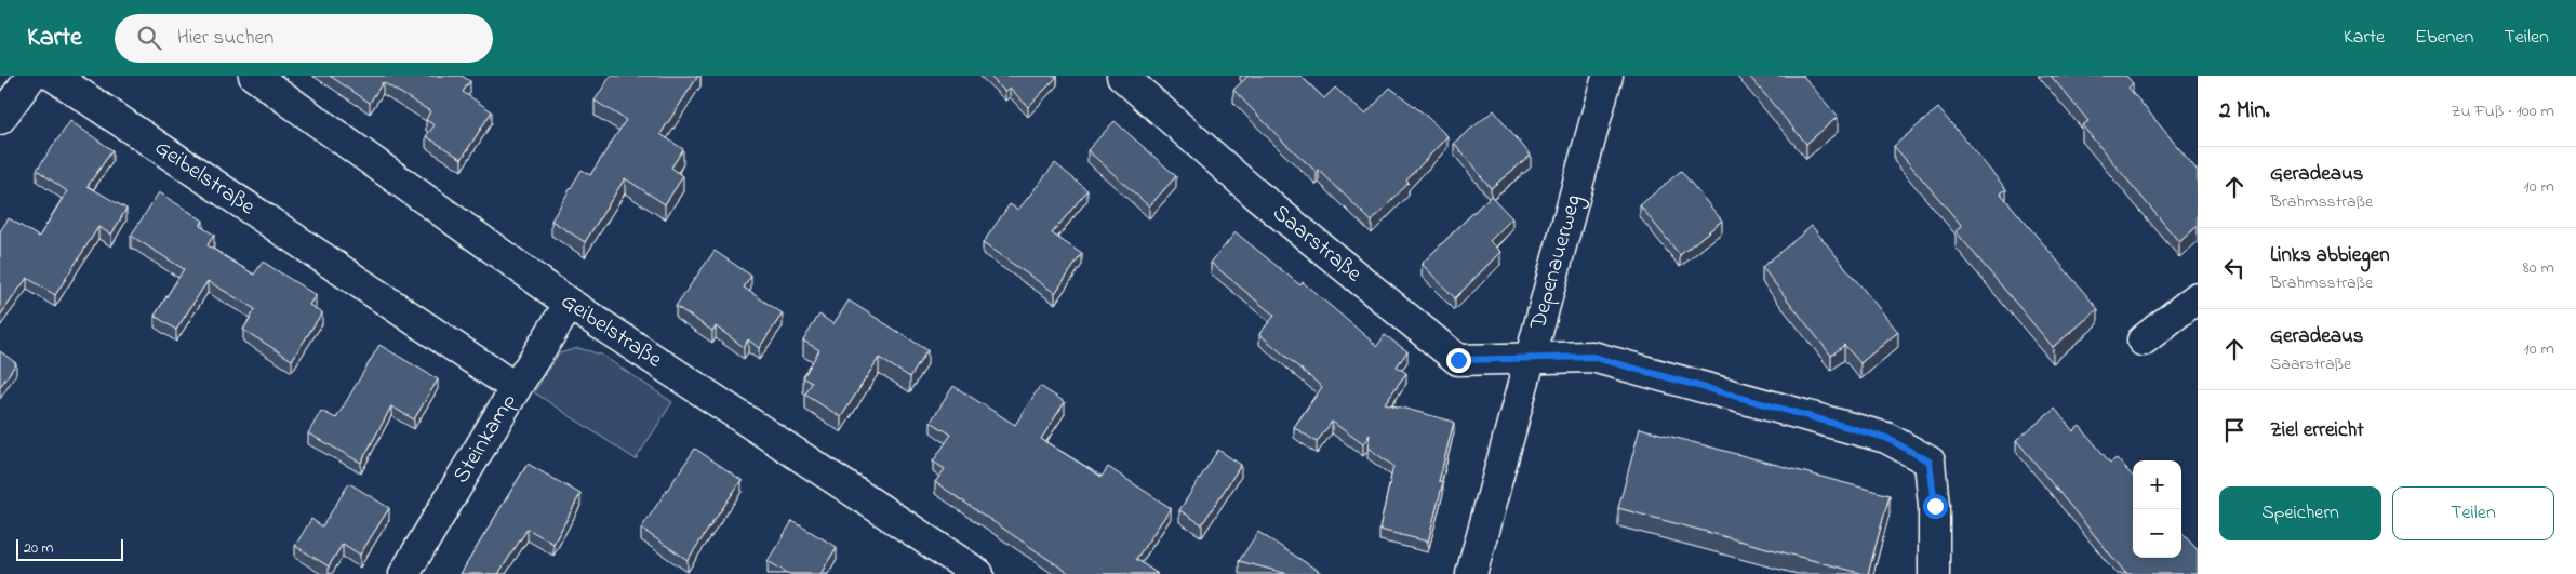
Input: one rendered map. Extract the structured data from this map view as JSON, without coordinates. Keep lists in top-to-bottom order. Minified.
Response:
{"streets":{"street":["Geibelstraße","Saarstraße","Depenauerweg","Steinkamp"]},"crossings":[["Geibelstraße","Steinkamp"],["Saarstraße","Depenauerweg"]],"scale_bar":"20 m","page":{"header":"Karte","search":"Hier suchen","nav":["Karte","Ebenen","Teilen"],"heading":["2 Min.","Zu Fuß · 100 m"],"list":[["Geradeaus","Brahmsstraße","10 m"],["Links abbiegen","Brahmsstraße","80 m"],["Geradeaus","Saarstraße","10 m"],"Ziel erreicht"],"map_buttons":["+","−"],"buttons":["Speichern","Teilen"],"scale":"20 m"}}
